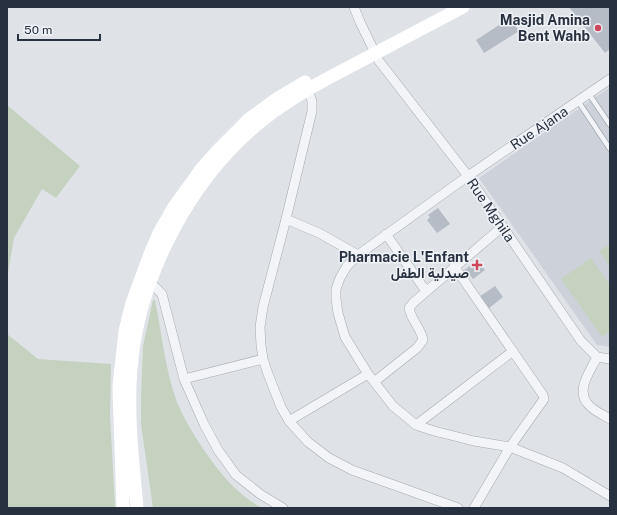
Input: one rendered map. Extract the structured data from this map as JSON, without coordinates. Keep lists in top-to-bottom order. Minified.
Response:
{"streets":{"street":["Rue Ajana","Rue Mghila"]},"crossings":[["Rue Ajana","Rue Mghila"]],"places":{"other":["Masjid Amina Bent Wahb"],"health":["Pharmacie L'Enfant صيدلية الطفل"]},"scale_bar":"50 m"}
